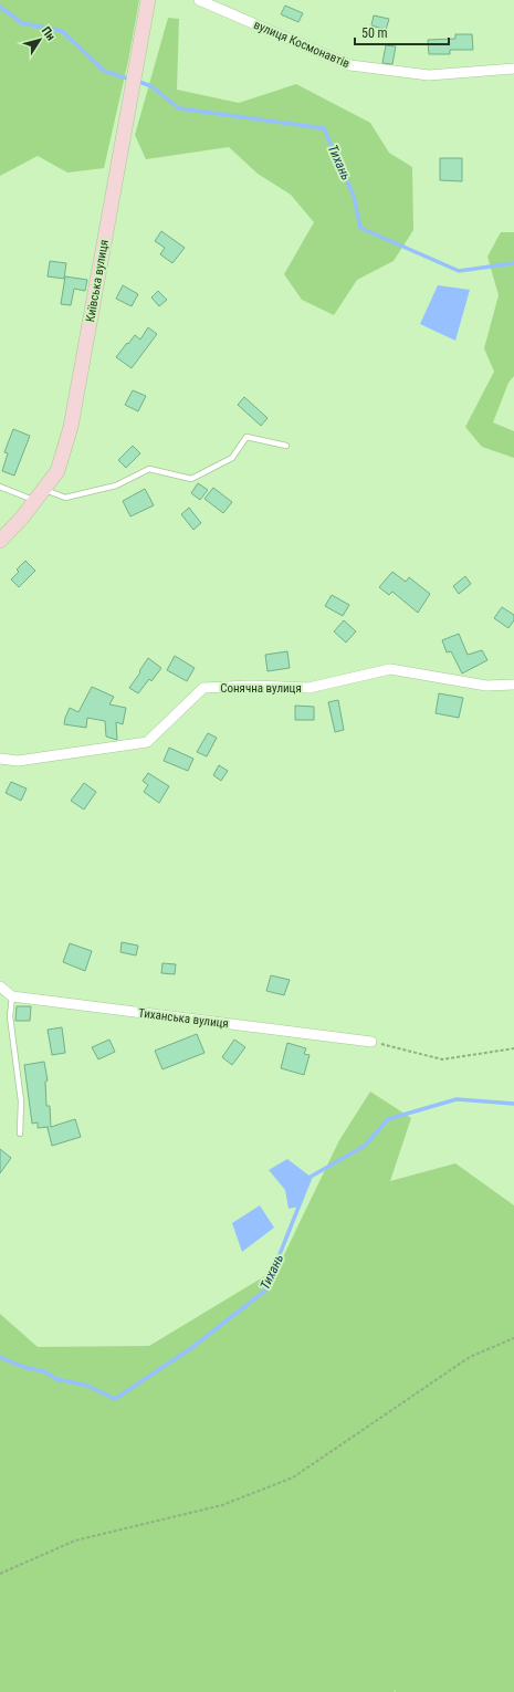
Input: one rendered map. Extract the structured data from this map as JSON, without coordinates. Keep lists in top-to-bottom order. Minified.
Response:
{"streets":{"main road":["Київська вулиця"],"street":["вулиця Космонавтів","Сонячна вулиця","Тиханська вулиця"]},"water":["Тихань"],"scale_bar":"50 m","north":"top right"}
